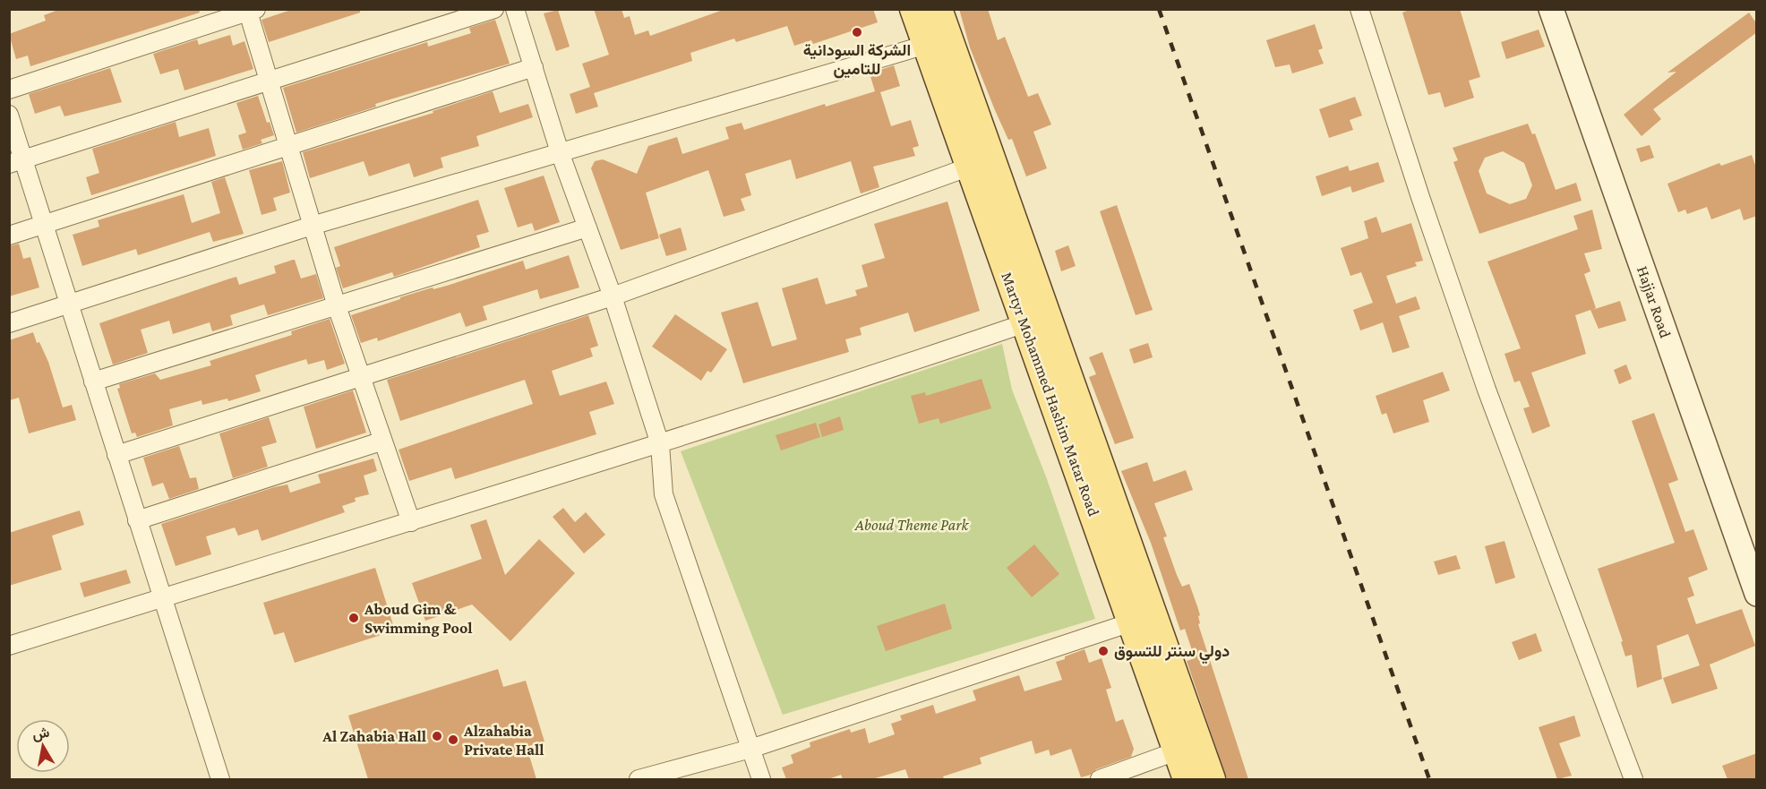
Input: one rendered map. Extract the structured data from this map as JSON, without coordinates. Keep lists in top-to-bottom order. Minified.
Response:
{"streets":{"main road":["Martyr Mohammed Hashim Matar Road"],"street":["Hajjar Road"]},"parks":["Aboud Theme Park"],"places":["الشركة السودانية للتامين","Aboud Gim & Swimming Pool","دولي سنتر للتسوق","Al Zahabia Hall","Alzahabia Private Hall"],"north":"top"}
